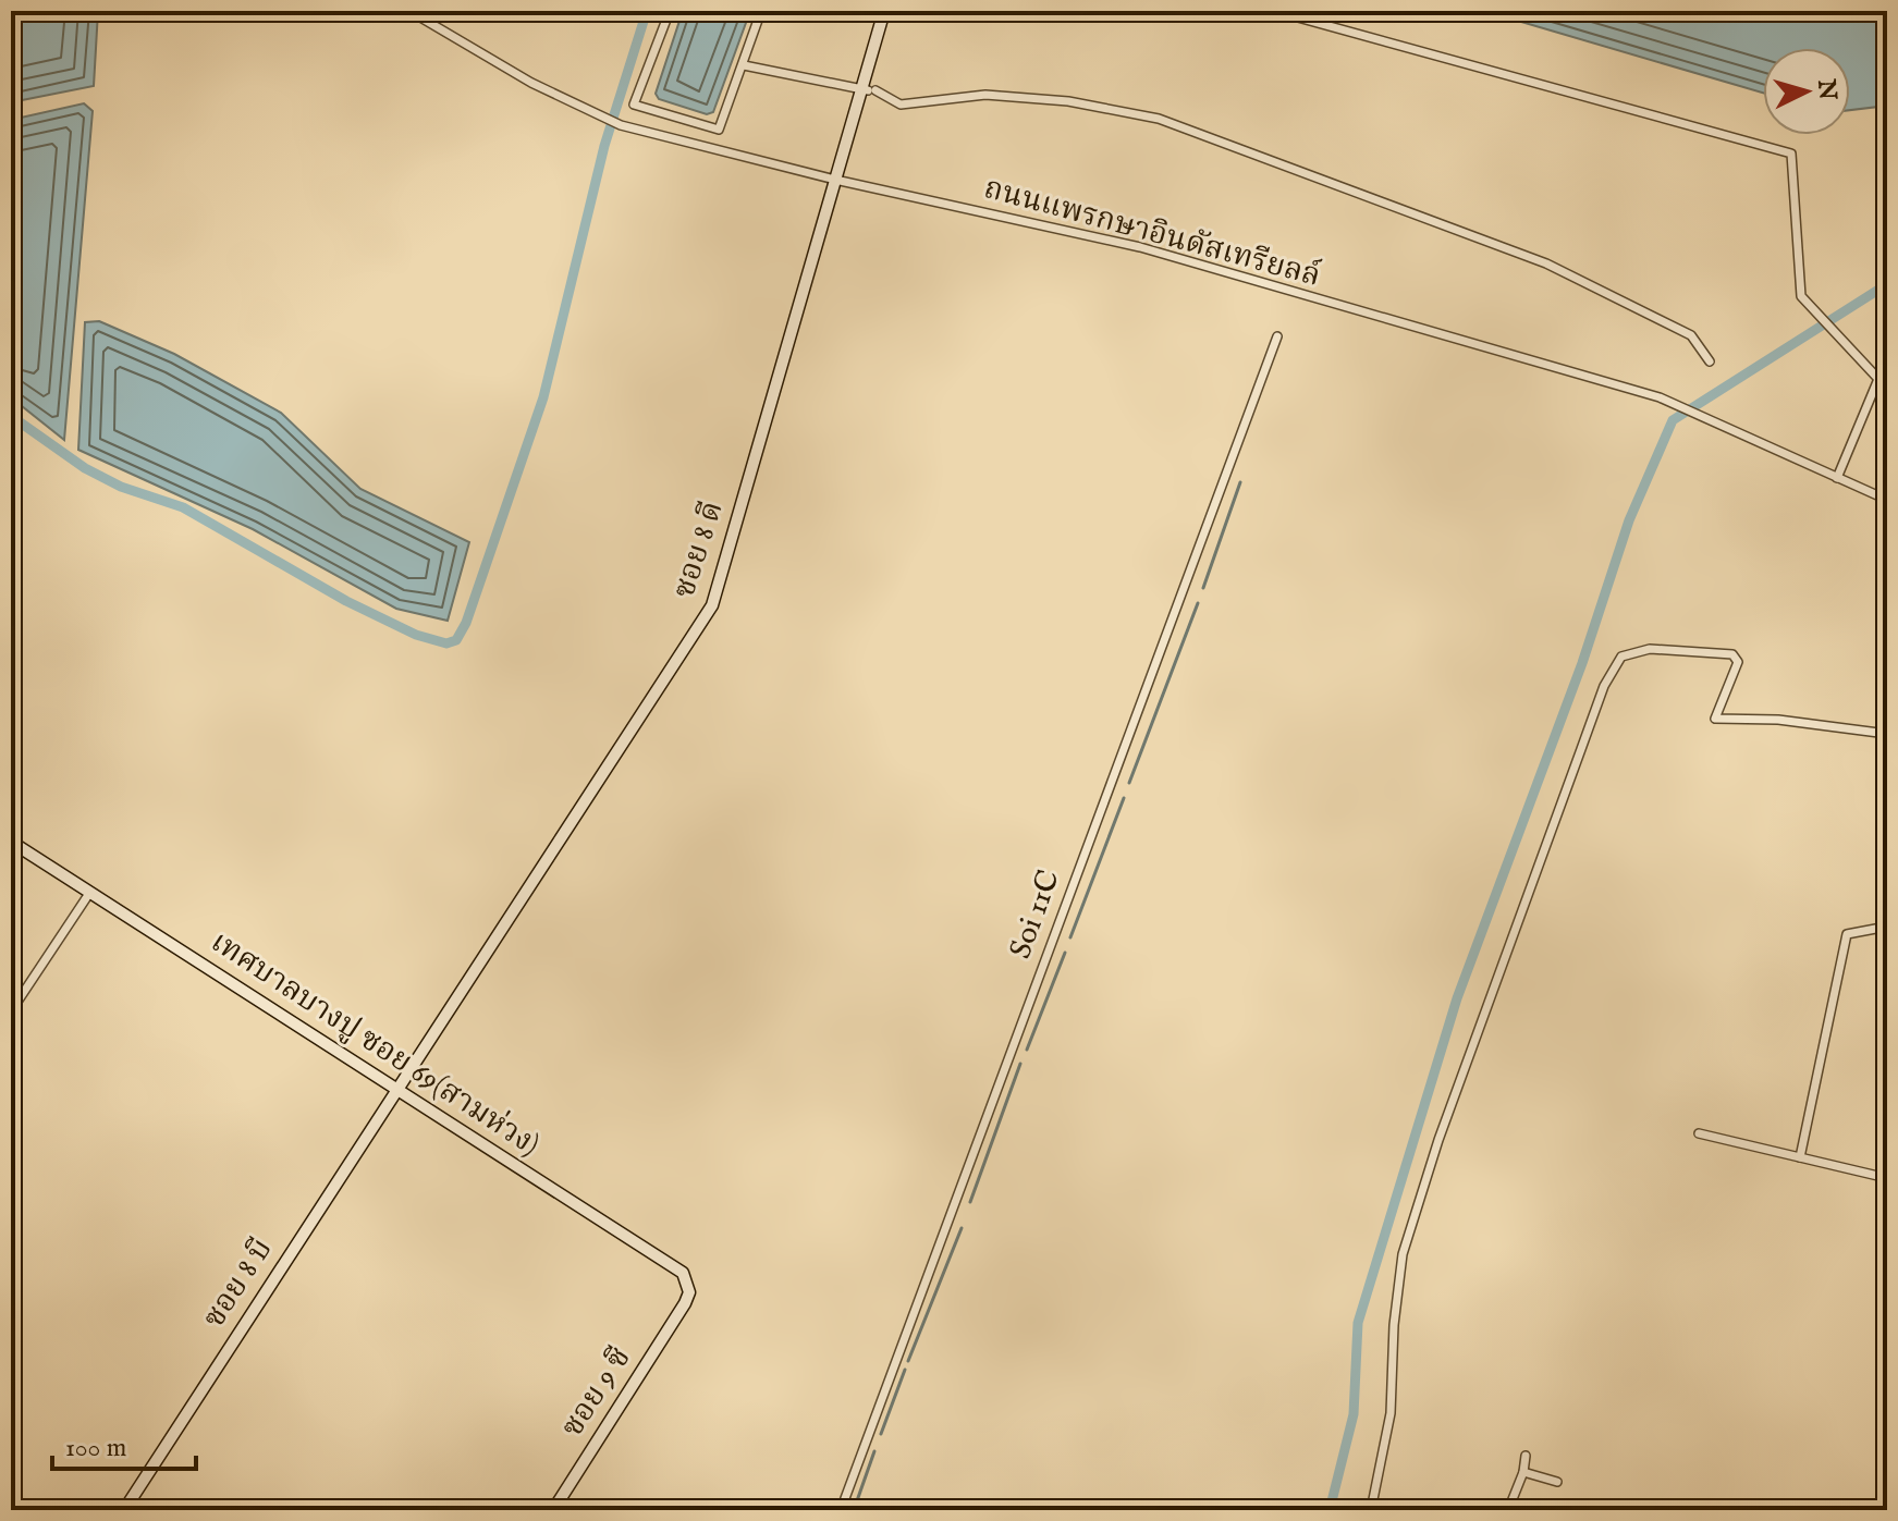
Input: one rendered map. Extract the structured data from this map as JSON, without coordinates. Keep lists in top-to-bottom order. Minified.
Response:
{"streets":{"street":["ถนนแพรกษาอินดัสเทรียลล์","ซอย 8 ดี","Soi 11C","เทศบาลบางปู ซอย 69(สามห่วง)","ซอย 8 บี","ซอย 9 ซี"]},"crossings":[["ถนนแพรกษาอินดัสเทรียลล์","ซอย 8 ดี"],["ซอย 8 ดี","เทศบาลบางปู ซอย 69(สามห่วง)"],["ซอย 8 ดี","ซอย 8 บี"],["เทศบาลบางปู ซอย 69(สามห่วง)","ซอย 8 บี"],["เทศบาลบางปู ซอย 69(สามห่วง)","ซอย 9 ซี"]],"scale_bar":"100 m","north":"right"}
